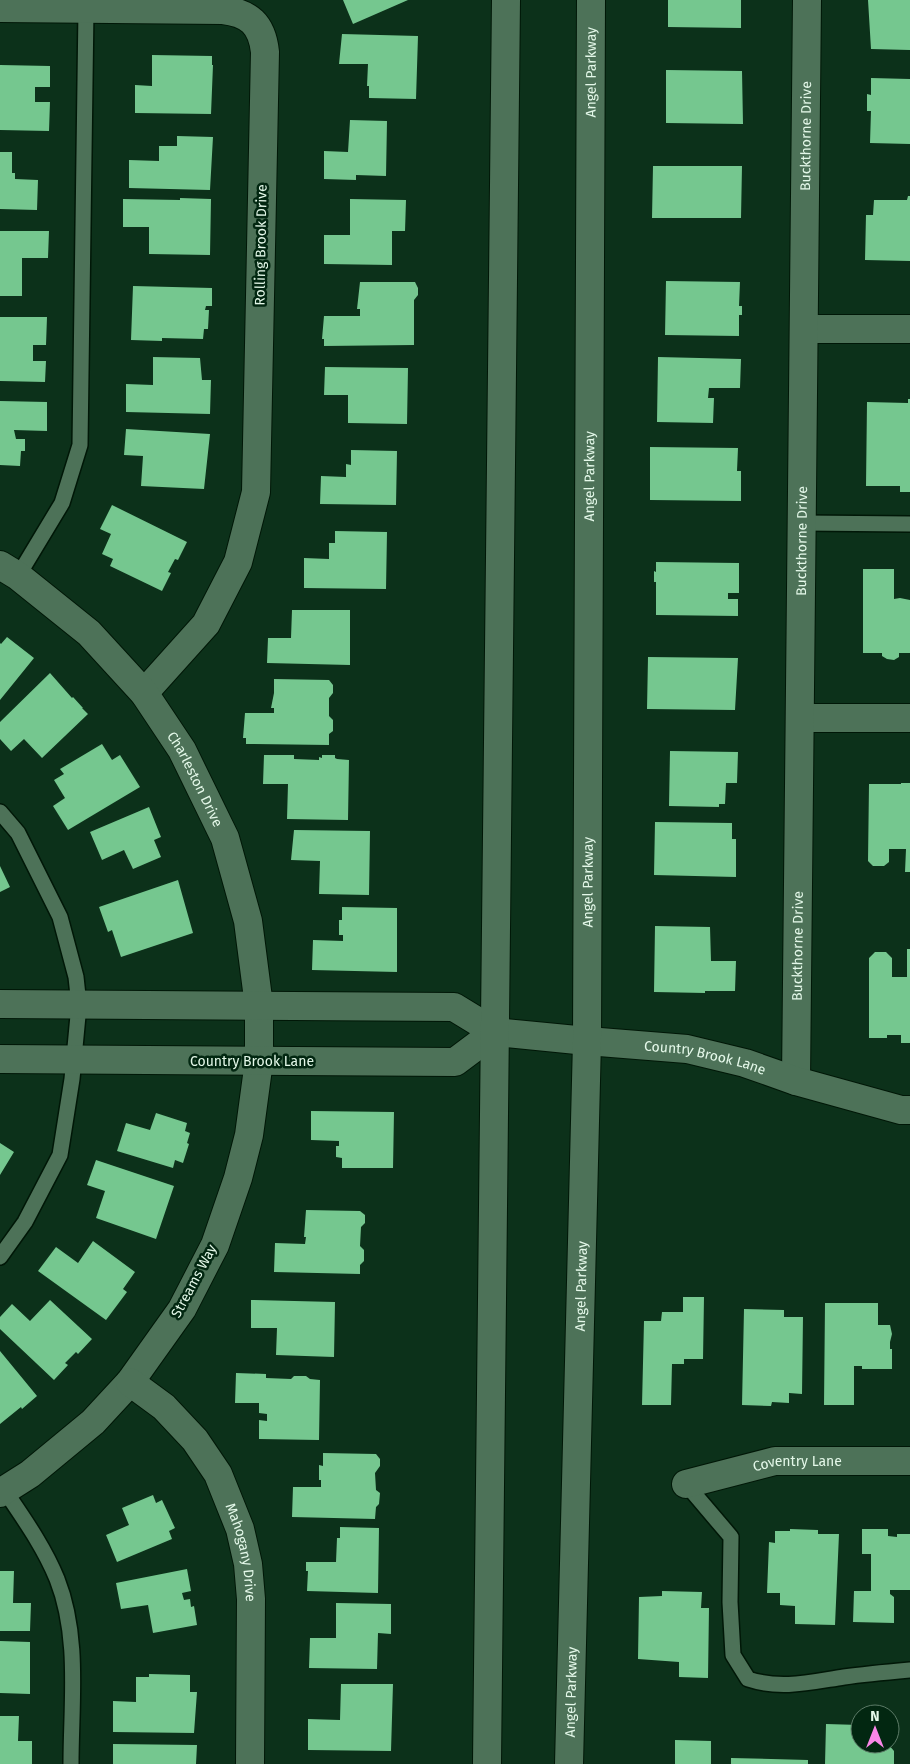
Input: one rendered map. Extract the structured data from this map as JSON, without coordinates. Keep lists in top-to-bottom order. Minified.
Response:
{"streets":{"street":["Angel Parkway","Buckthorne Drive","Rolling Brook Drive","Charleston Drive","Country Brook Lane","Streams Way","Coventry Lane","Mahogany Drive"]},"crossings":[["Angel Parkway","Country Brook Lane"],["Buckthorne Drive","Country Brook Lane"],["Rolling Brook Drive","Charleston Drive"],["Charleston Drive","Country Brook Lane"],["Charleston Drive","Streams Way"],["Country Brook Lane","Streams Way"],["Streams Way","Mahogany Drive"]],"north":"top"}
